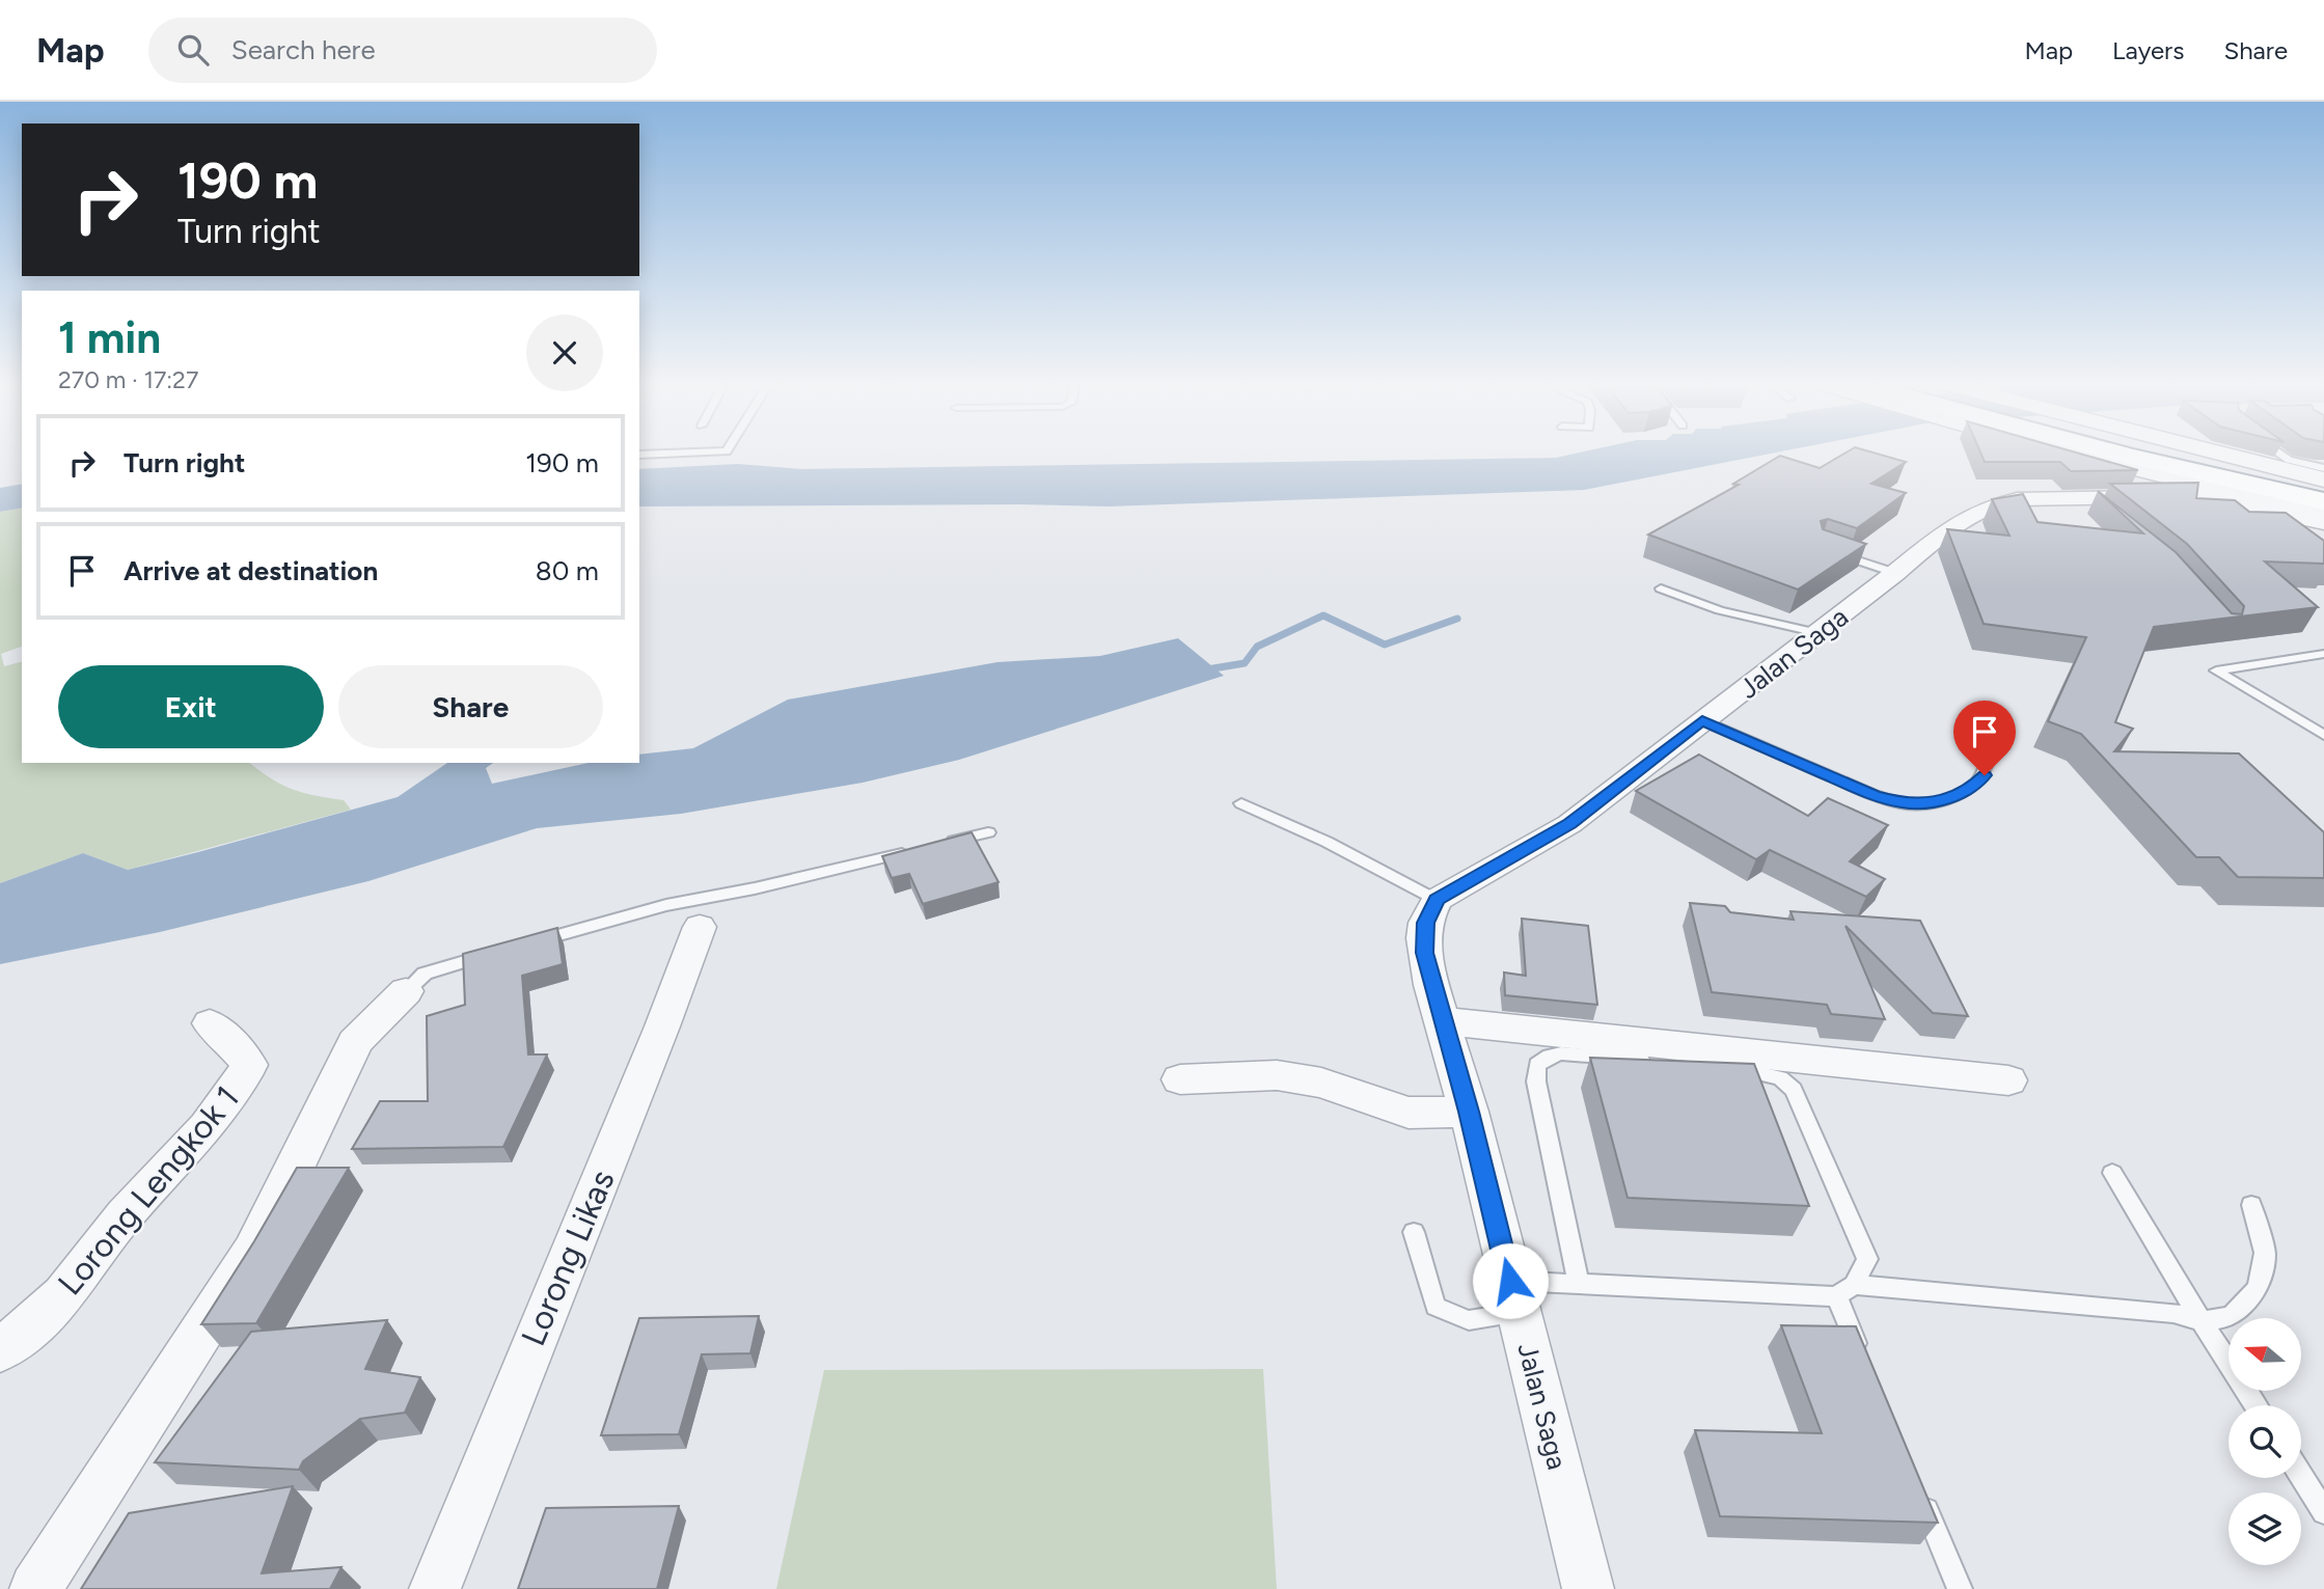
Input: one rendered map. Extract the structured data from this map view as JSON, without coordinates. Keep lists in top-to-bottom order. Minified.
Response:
{"streets":{"street":["Jalan Saga","Lorong Lengkok 1","Lorong Likas"]},"north":"left","page":{"header":"Map","search":"Search here","nav":["Map","Layers","Share"],"turn":["190 m","Turn right"],"heading":["1 min","270 m · 17:27"],"list":[{"name":"Turn right","value":"190 m"},{"name":"Arrive at destination","value":"80 m"}],"buttons":["Exit","Share"]}}
